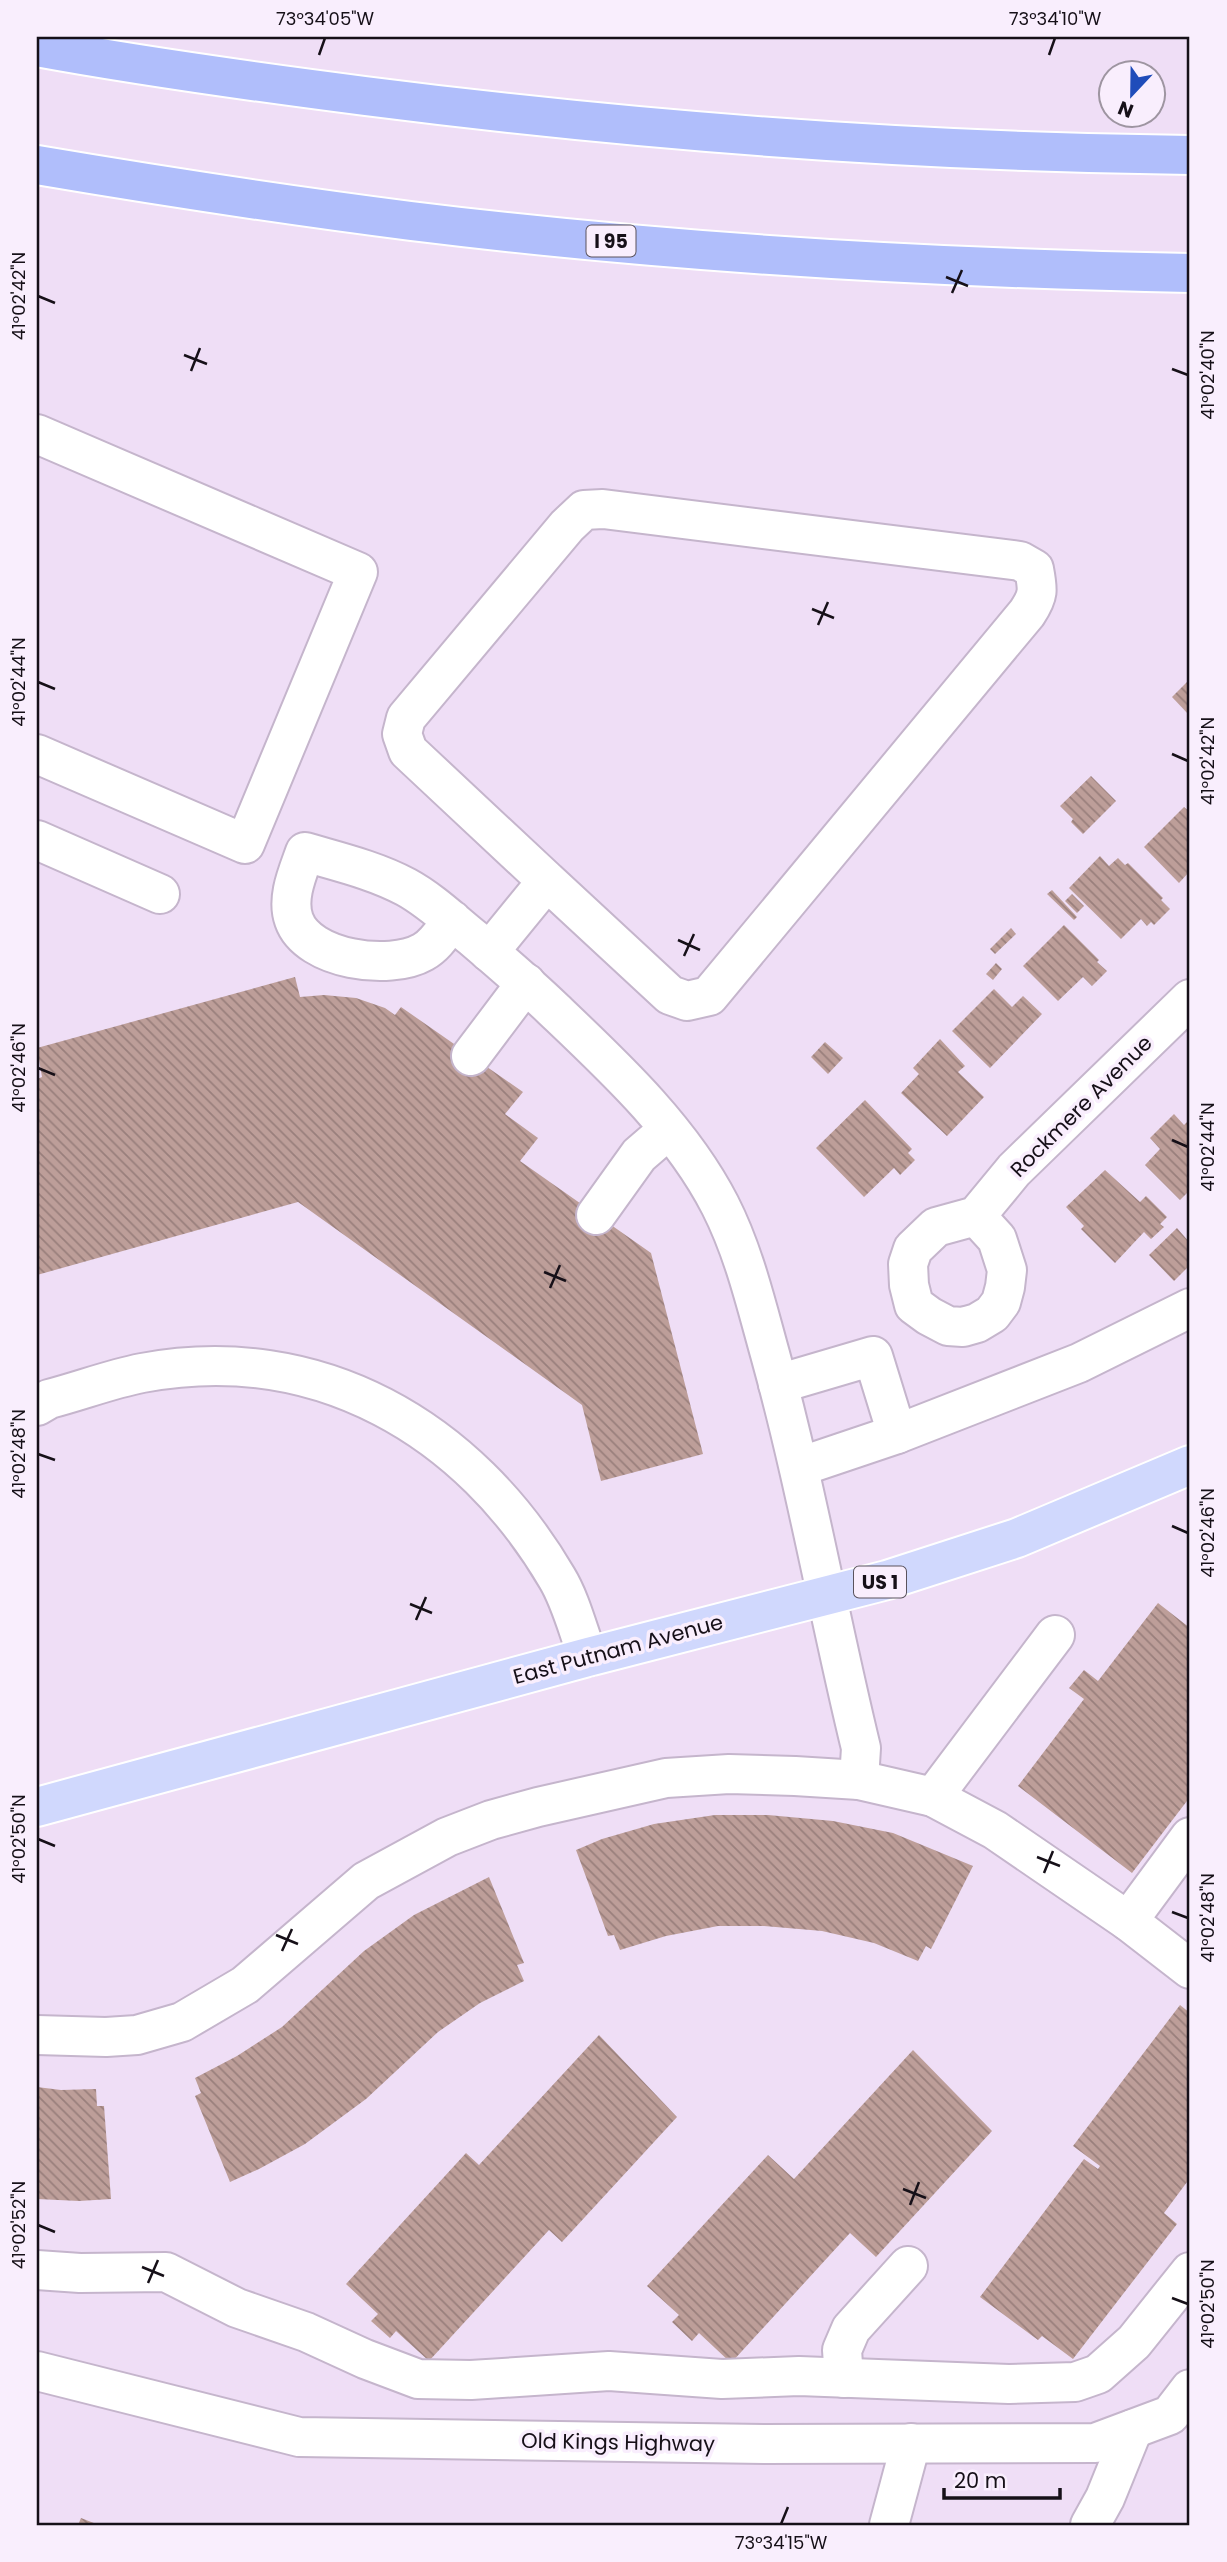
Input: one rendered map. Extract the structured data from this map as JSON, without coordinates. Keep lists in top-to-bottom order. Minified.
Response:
{"streets":{"highway":["I 95"],"main road":["US 1","East Putnam Avenue"],"street":["Rockmere Avenue","Old Kings Highway"]},"scale_bar":"20 m","north":"bottom","coordinates":["73°34'05\"W","73°34'10\"W","41°02'42\"N","41°02'40\"N","41°02'44\"N","41°02'46\"N","41°02'48\"N","41°02'50\"N","41°02'52\"N","73°34'15\"W"]}
